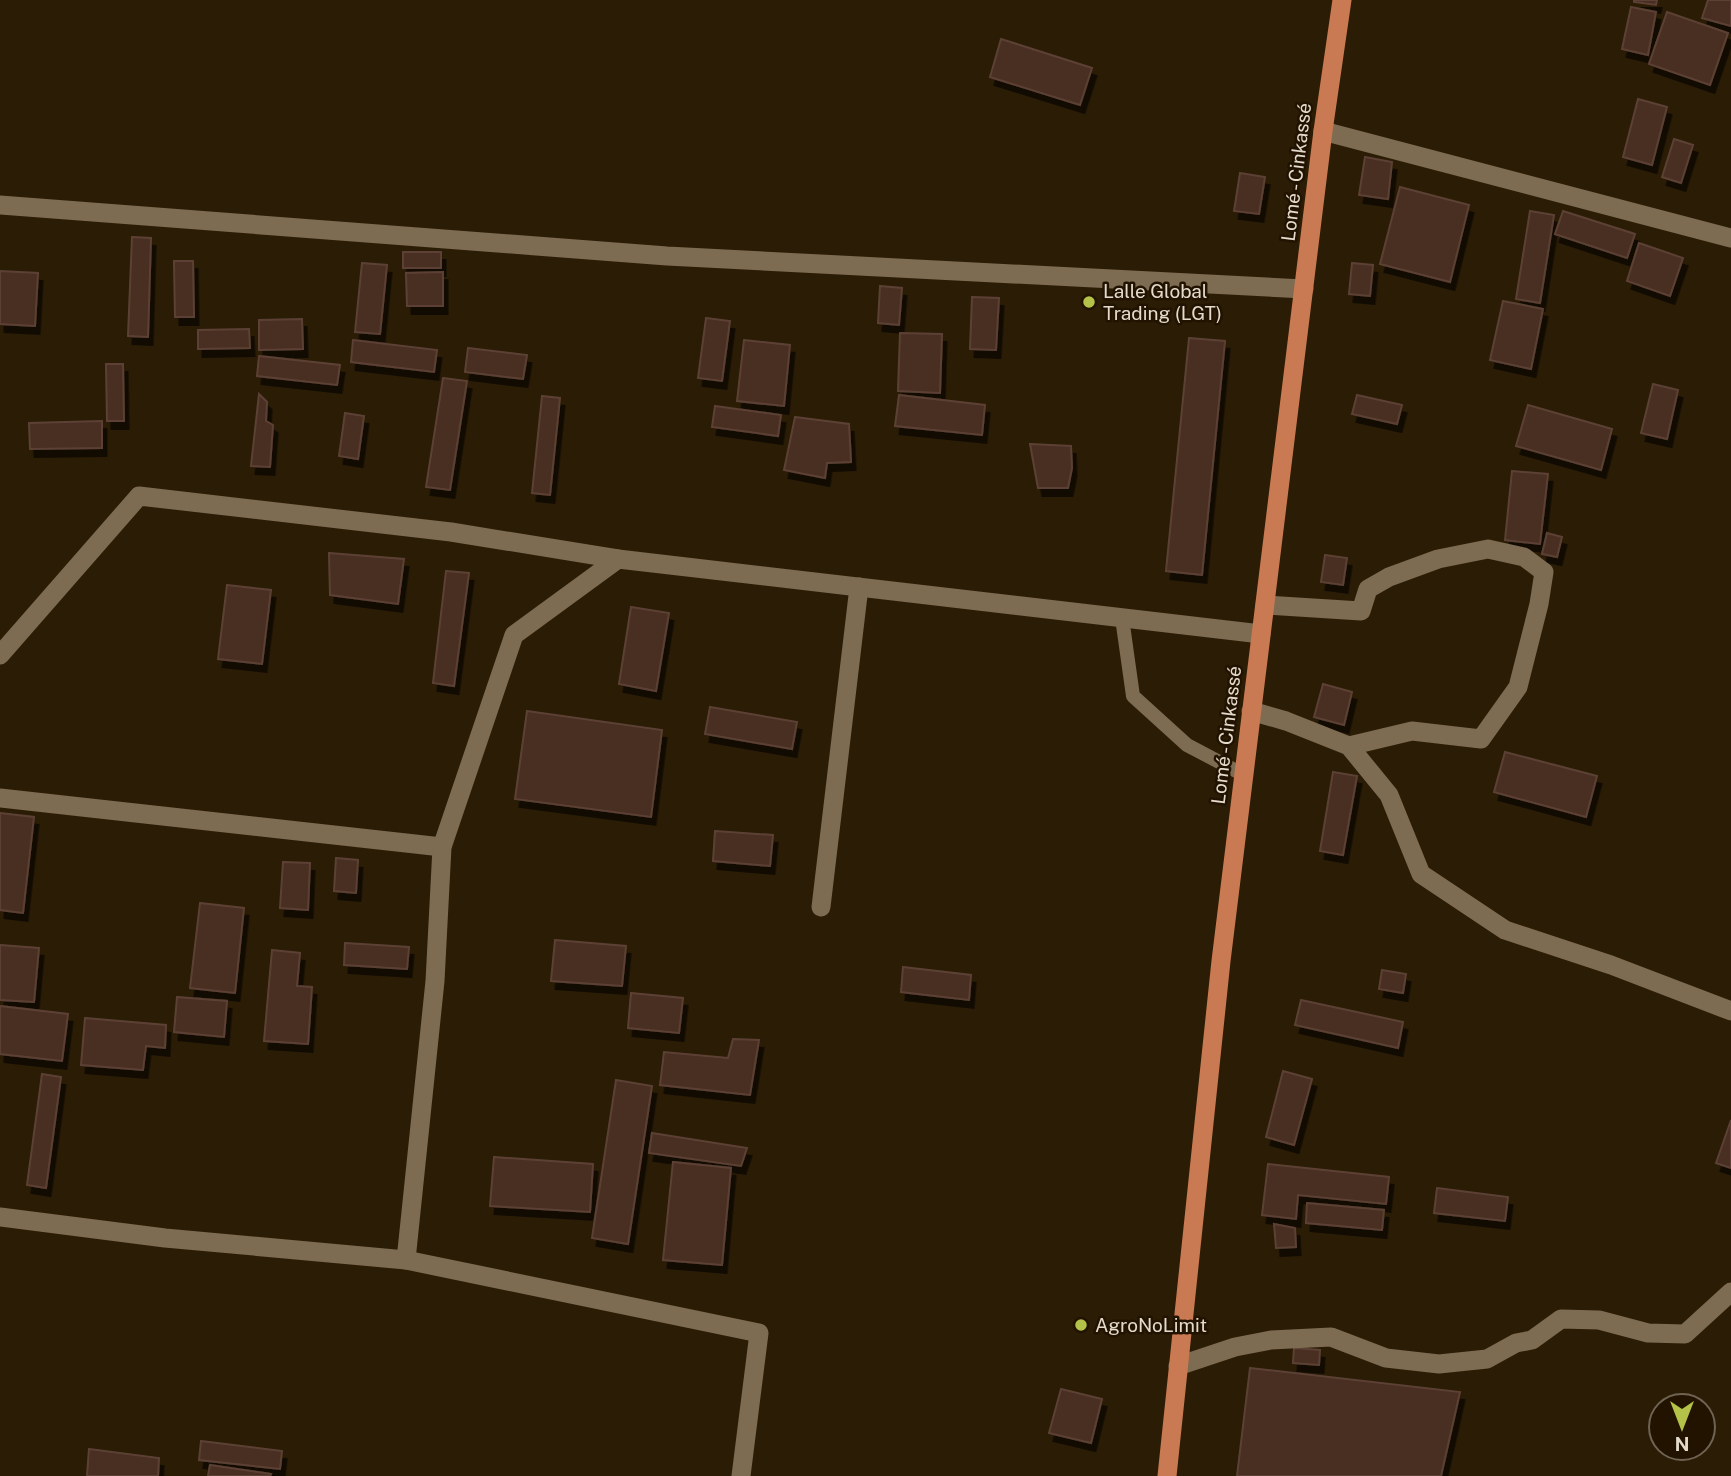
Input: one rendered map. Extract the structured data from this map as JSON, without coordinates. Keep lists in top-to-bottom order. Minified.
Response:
{"streets":{"highway":["Lomé - Cinkassé"]},"places":["Lalle Global Trading (LGT)","AgroNoLimit"],"north":"bottom"}
